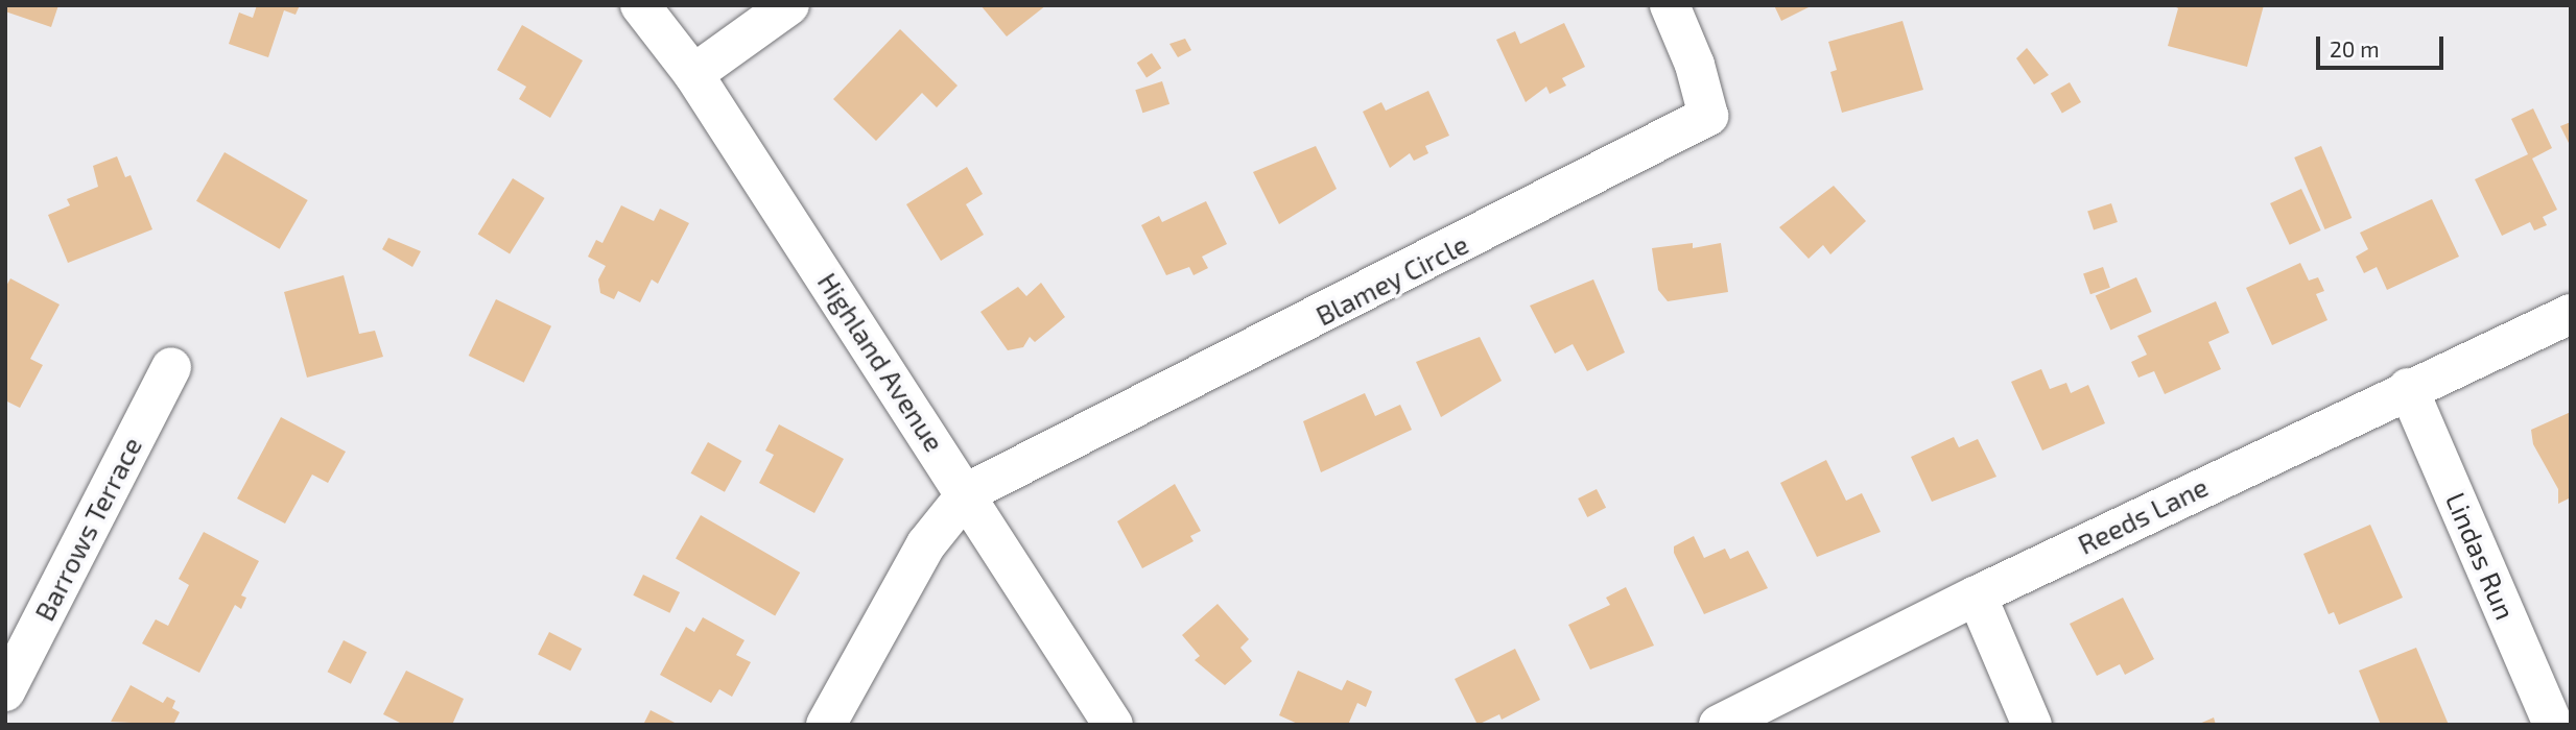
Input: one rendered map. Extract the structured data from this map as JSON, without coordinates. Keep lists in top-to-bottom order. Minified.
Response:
{"streets":{"street":["Blamey Circle","Highland Avenue","Reeds Lane","Barrows Terrace","Lindas Run"]},"crossings":[["Blamey Circle","Highland Avenue"],["Reeds Lane","Lindas Run"]],"scale_bar":"20 m"}
